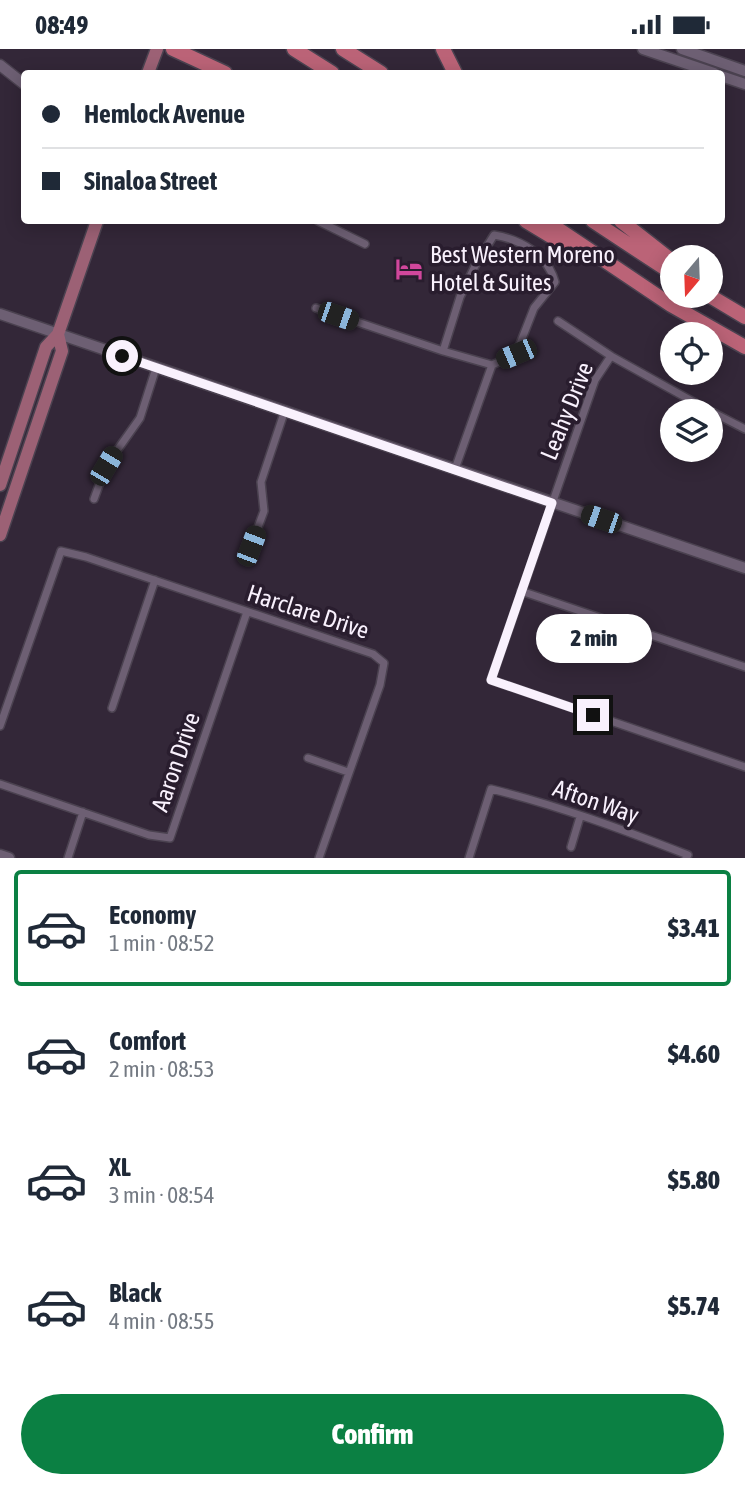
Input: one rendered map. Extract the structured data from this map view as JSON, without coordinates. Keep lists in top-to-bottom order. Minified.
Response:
{"streets":{"street":["Leahy Drive","Harclare Drive","Aaron Drive","Afton Way"]},"crossings":[["Harclare Drive","Aaron Drive"]],"places":{"hotel":["Best Western Moreno Hotel & Suites"]},"north":"bottom","page":{"status":"08:49","banner":["Hemlock Avenue","Sinaloa Street"],"bubble":"2 min","list":[{"name":"Economy","note":"1 min · 08:52","value":"$3.41"},{"name":"Comfort","note":"2 min · 08:53","value":"$4.60"},{"name":"XL","note":"3 min · 08:54","value":"$5.80"},{"name":"Black","note":"4 min · 08:55","value":"$5.74"}],"buttons":"Confirm"}}
